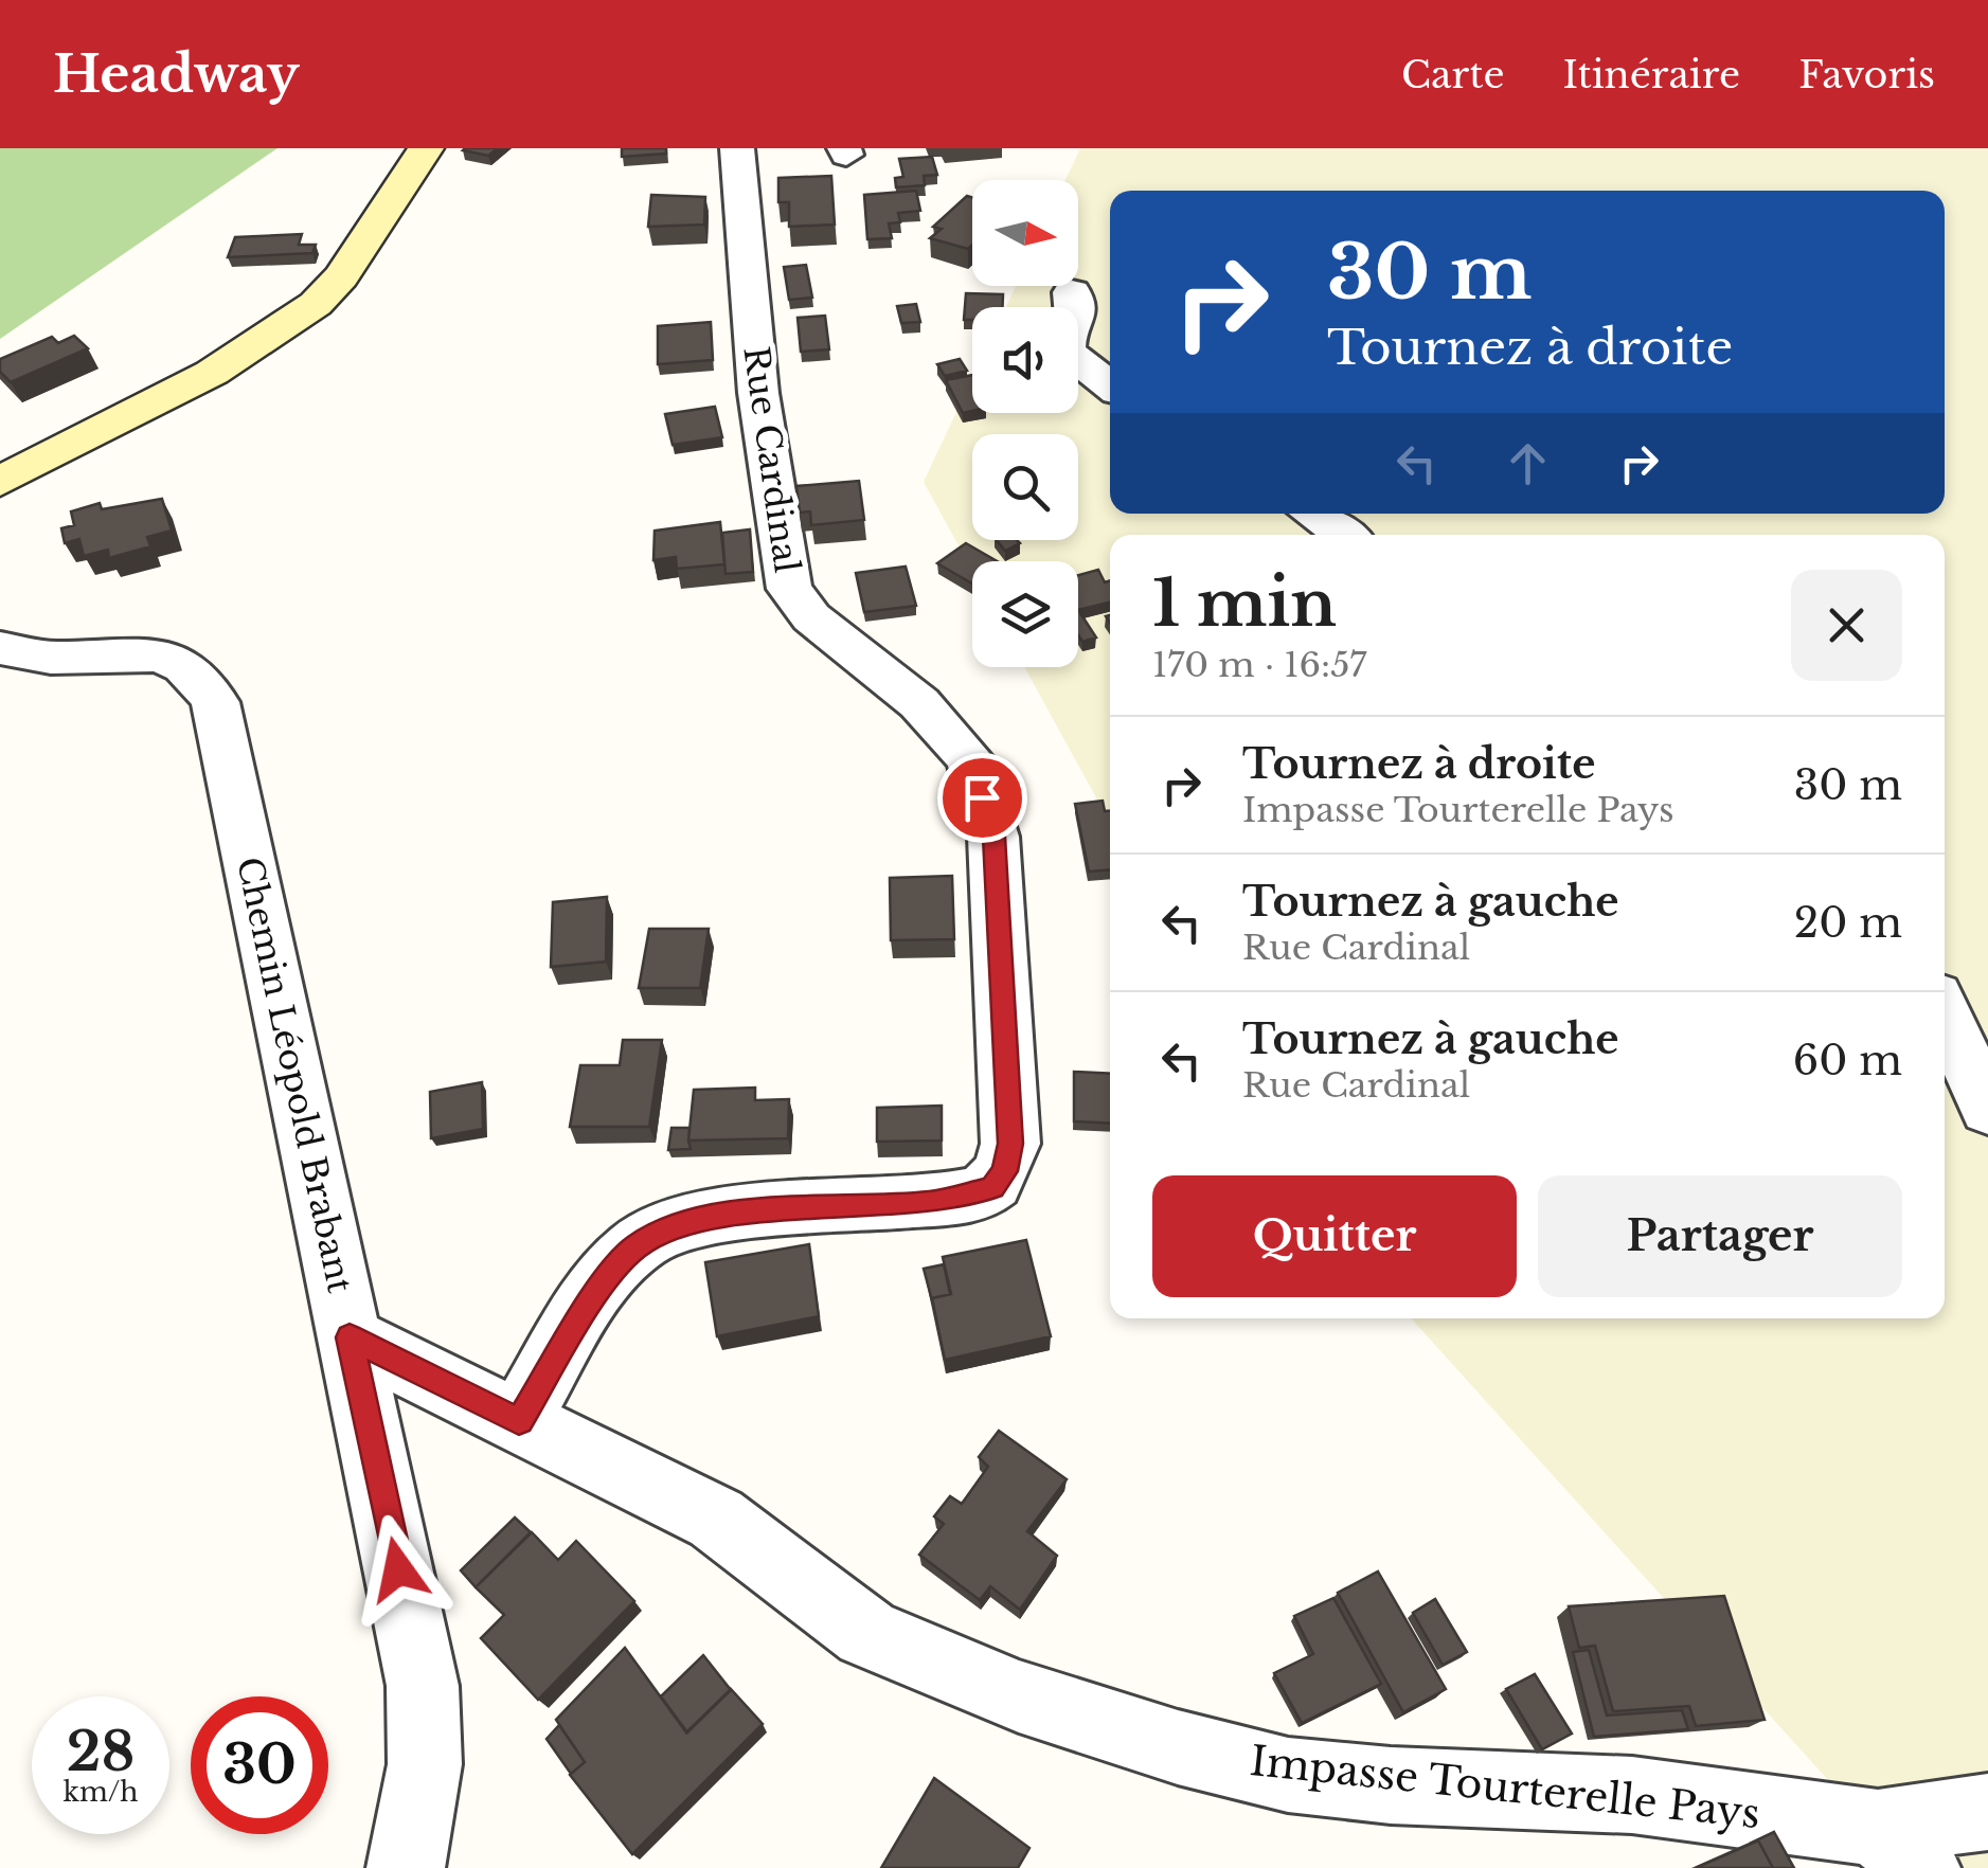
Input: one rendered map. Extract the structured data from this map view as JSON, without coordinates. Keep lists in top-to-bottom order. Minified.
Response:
{"streets":{"street":["Rue Cardinal","Chemin Léopold Brabant","Impasse Tourterelle Pays"]},"crossings":[["Rue Cardinal","Impasse Tourterelle Pays"],["Chemin Léopold Brabant","Impasse Tourterelle Pays"]],"north":"right","page":{"header":"Headway","nav":["Carte","Itinéraire","Favoris"],"turn":["30 m","Tournez à droite"],"heading":["1 min","170 m · 16:57"],"list":[{"name":"Tournez à droite","note":"Impasse Tourterelle Pays","value":"30 m"},{"name":"Tournez à gauche","note":"Rue Cardinal","value":"20 m"},{"name":"Tournez à gauche","note":"Rue Cardinal","value":"60 m"}],"buttons":["Quitter","Partager"],"speed":"28 km/h","limit":"30"}}
